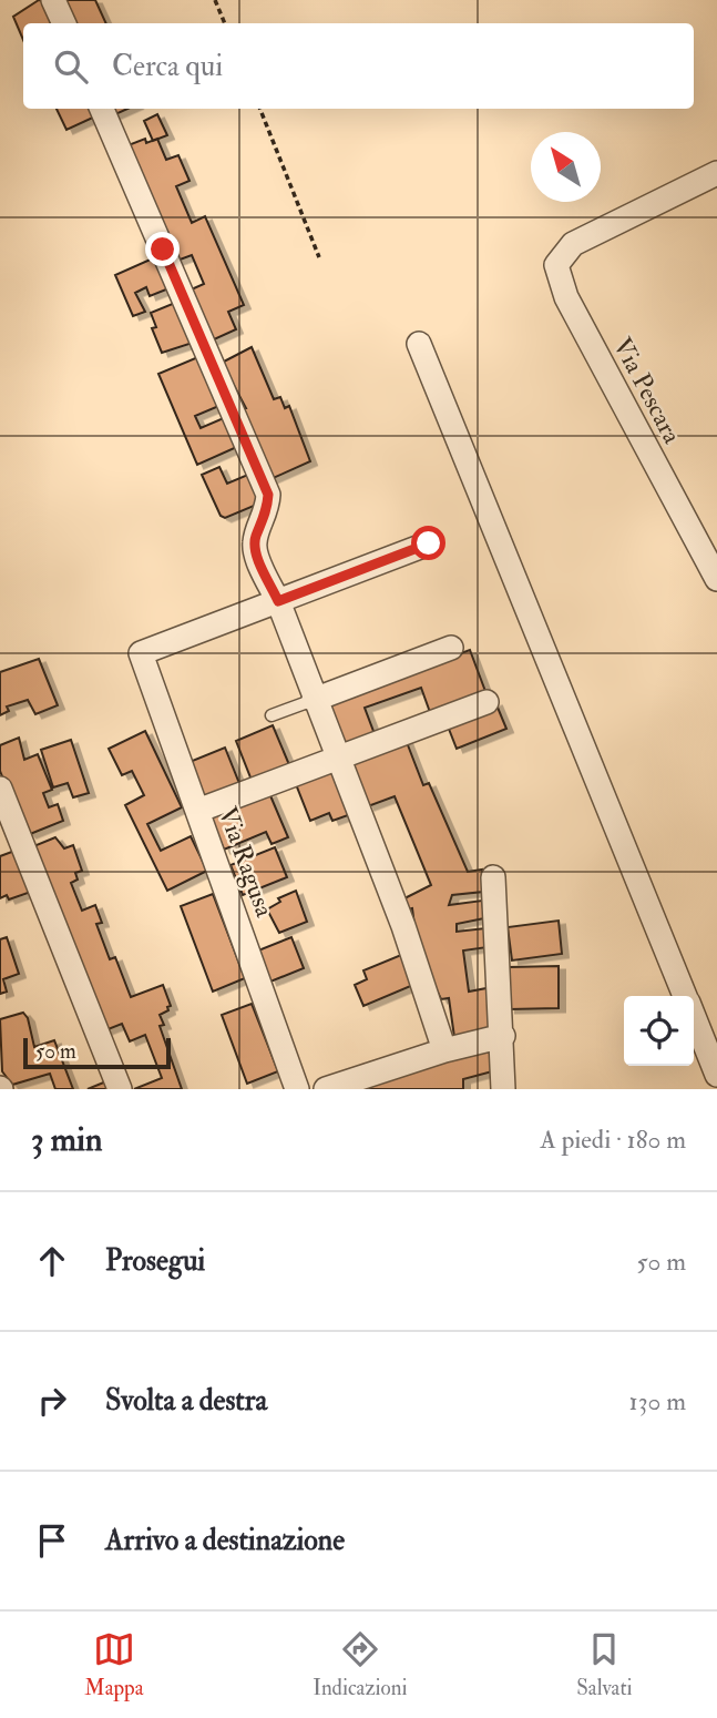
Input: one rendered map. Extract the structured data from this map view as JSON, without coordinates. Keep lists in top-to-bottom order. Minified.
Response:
{"streets":{"street":["Via Pescara","Via Ragusa"]},"scale_bar":"50 m","north":"top left","page":{"search":"Cerca qui","scale":"50 m","heading":["3 min","A piedi · 180 m"],"list":[["Prosegui","50 m"],["Svolta a destra","130 m"],"Arrivo a destinazione"],"nav":["Mappa","Indicazioni","Salvati"]}}
